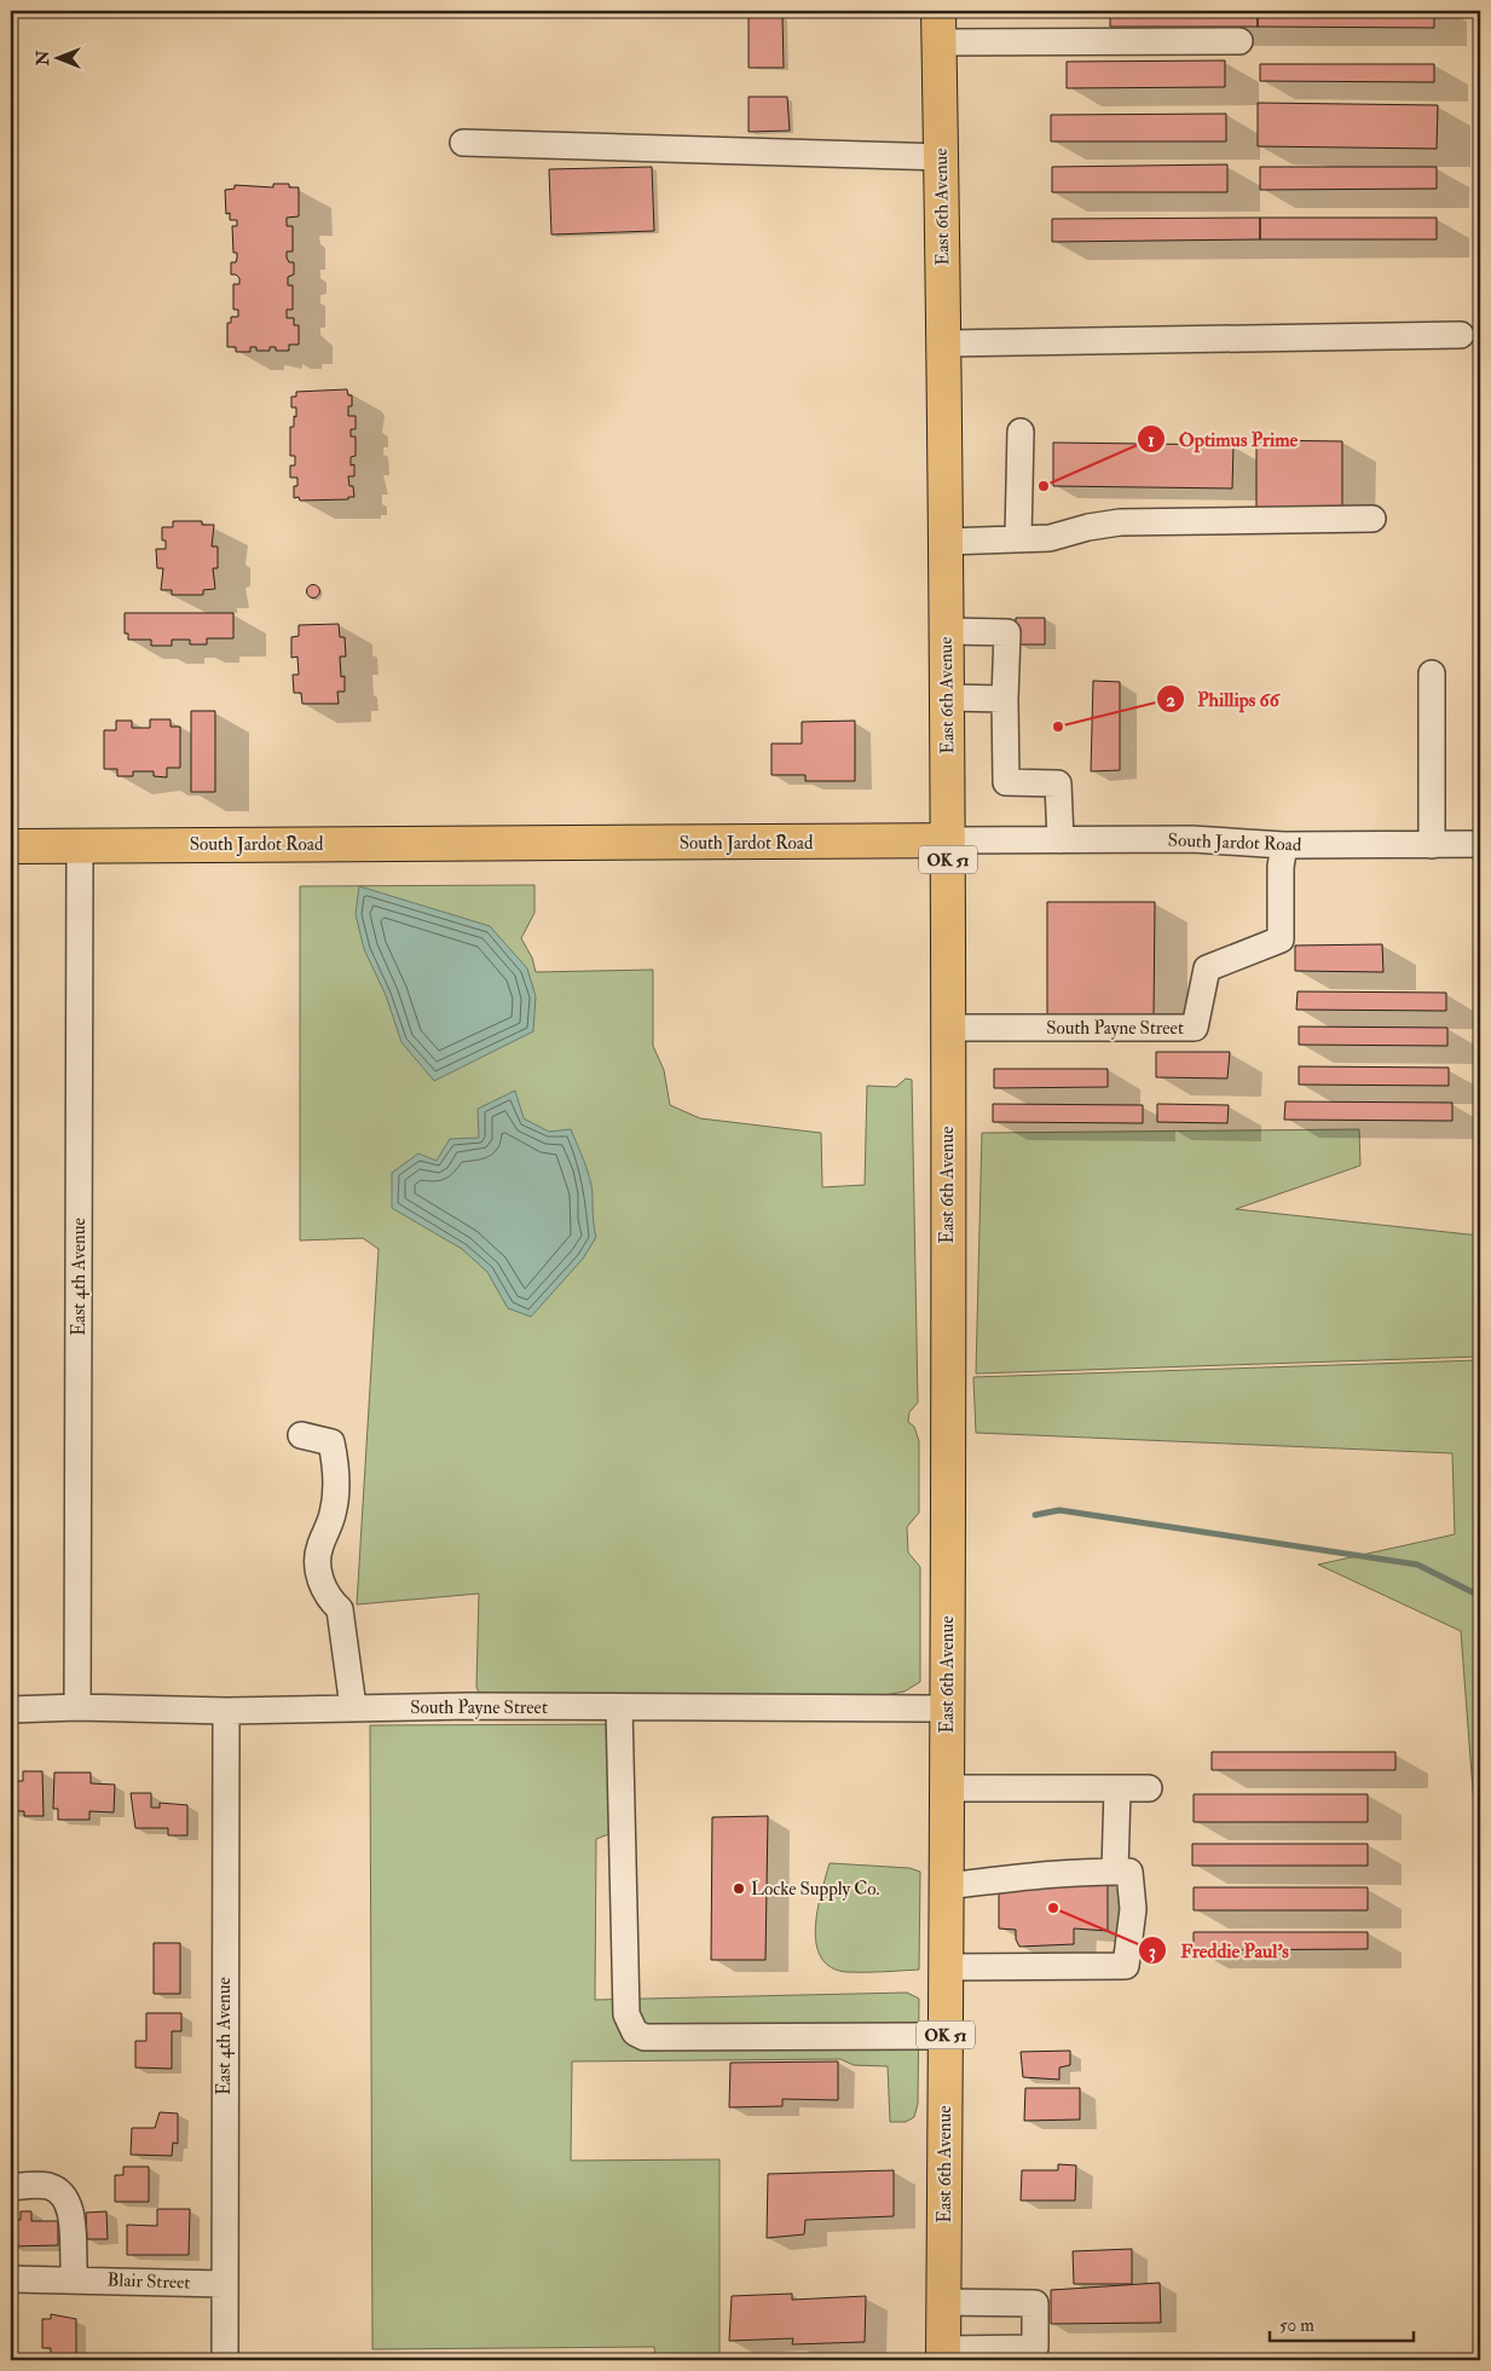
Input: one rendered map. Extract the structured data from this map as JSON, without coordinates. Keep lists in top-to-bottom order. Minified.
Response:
{"streets":{"main road":["East 6th Avenue","South Jardot Road","OK 51"],"street":["South Payne Street","East 4th Avenue","Blair Street"]},"crossings":[["East 6th Avenue","South Jardot Road"],["East 6th Avenue","South Payne Street"],["South Jardot Road","South Payne Street"],["South Jardot Road","East 4th Avenue"],["South Payne Street","East 4th Avenue"],["East 4th Avenue","Blair Street"]],"places":["Optimus Prime","Phillips 66","Locke Supply Co.","Freddie Paul's"],"scale_bar":"50 m","north":"left"}
